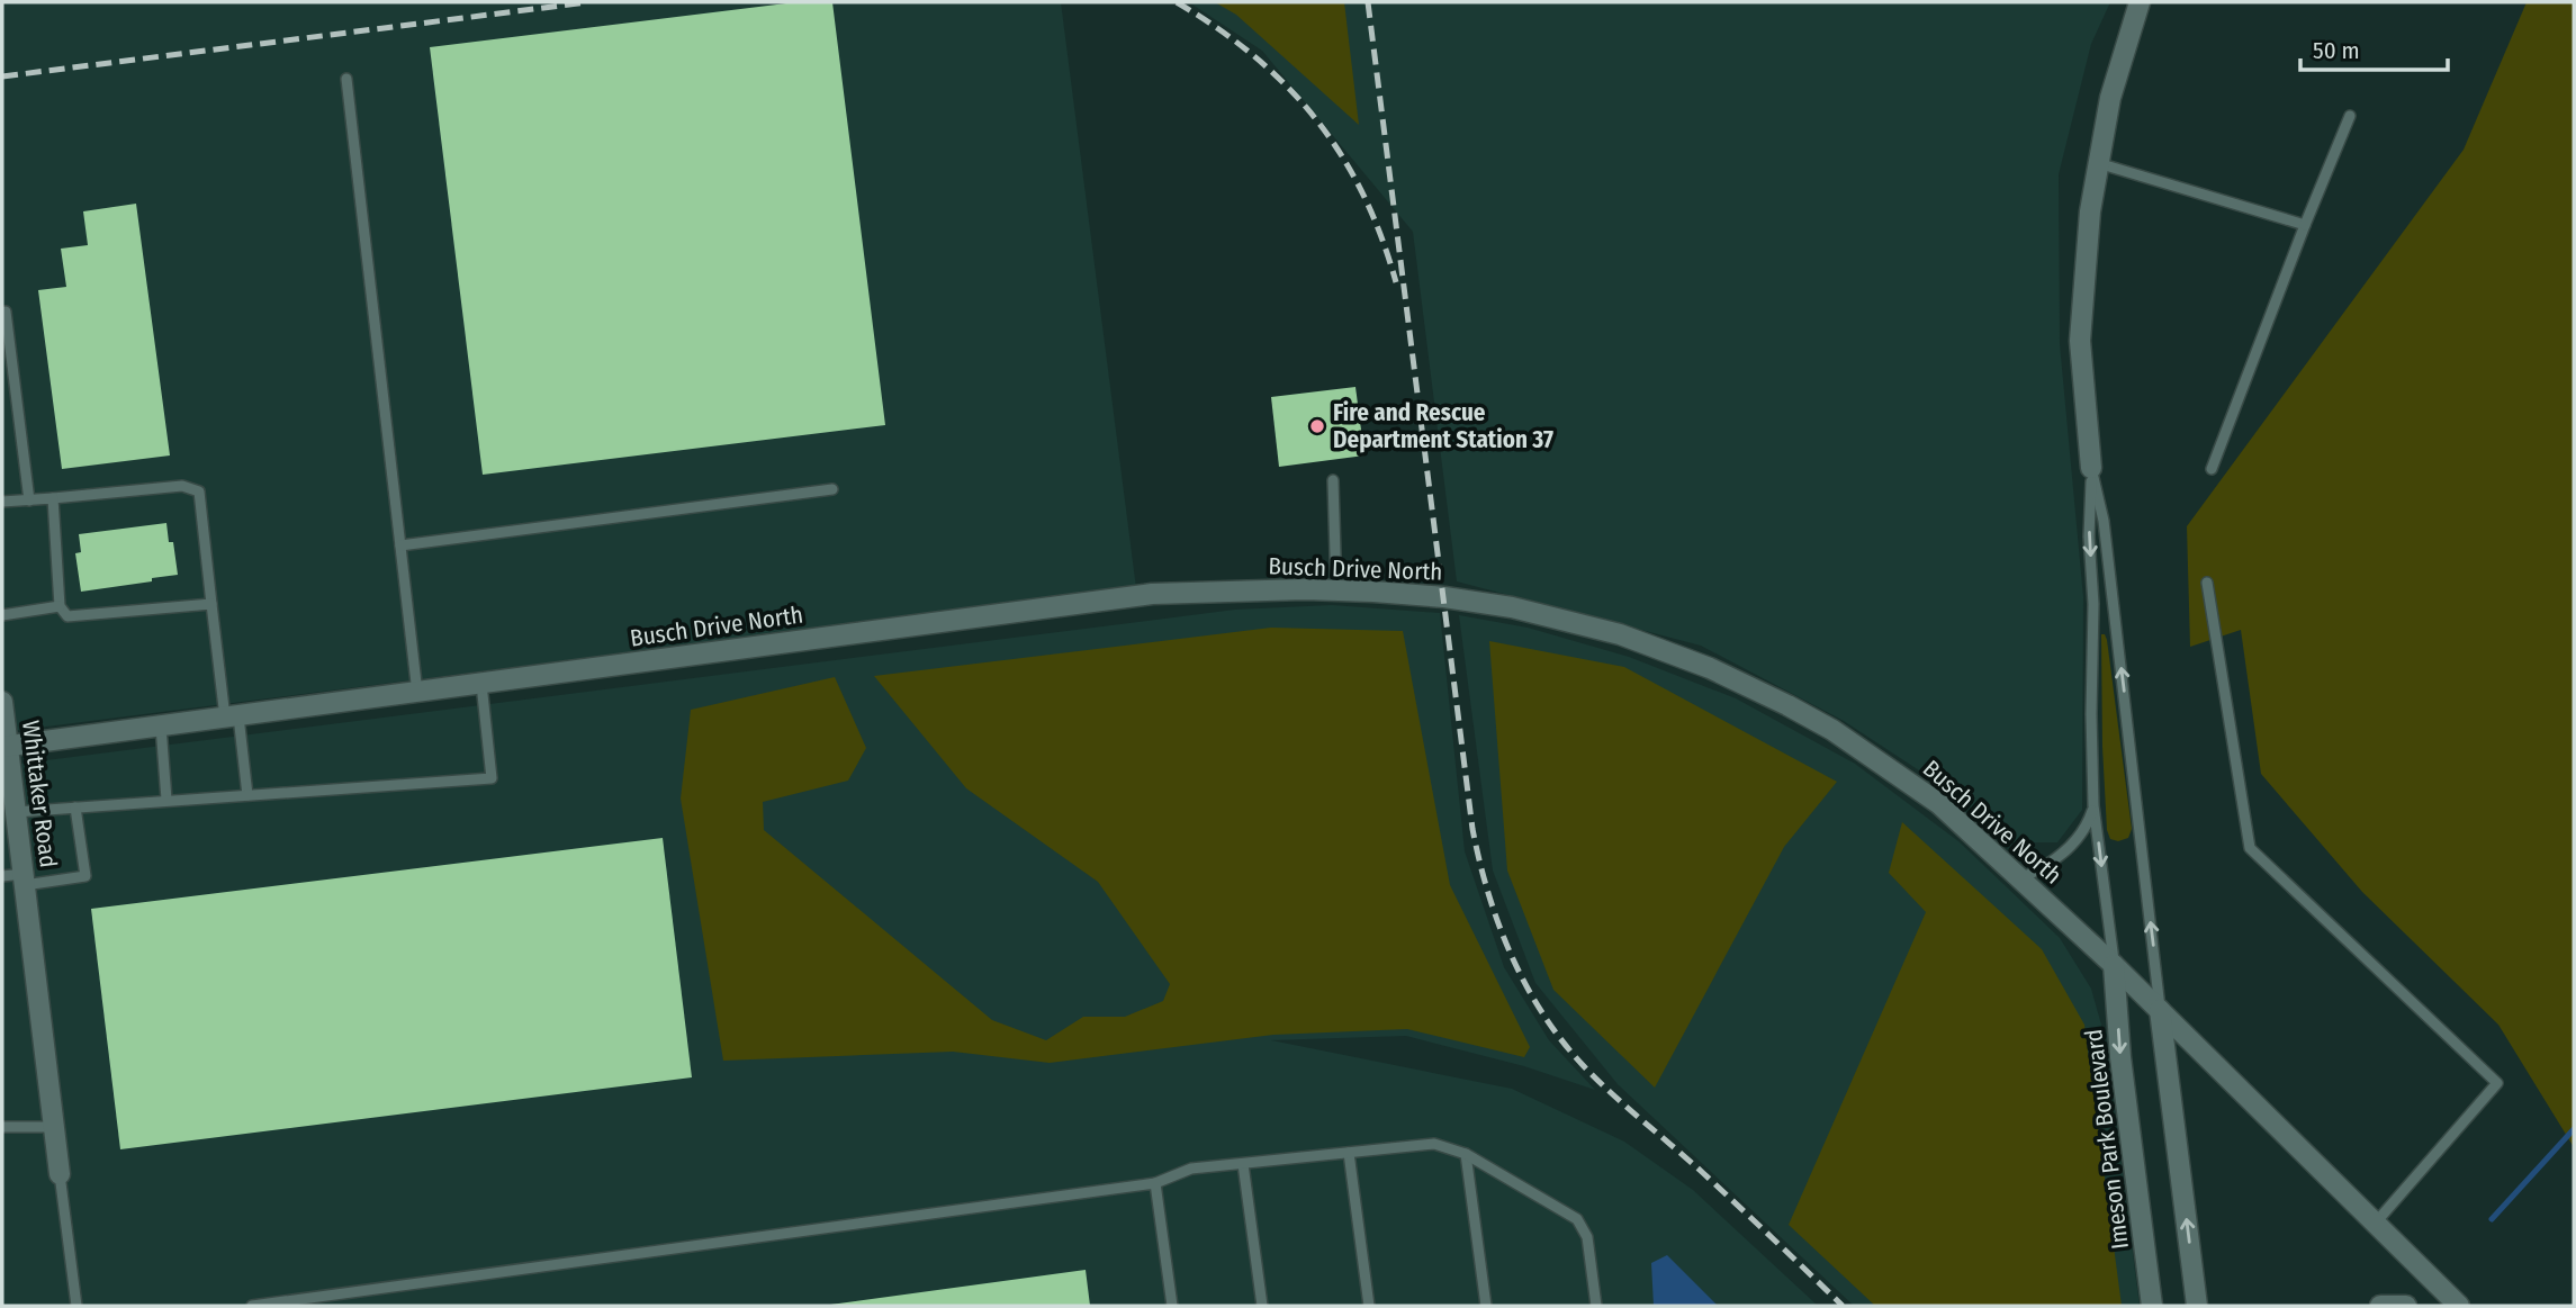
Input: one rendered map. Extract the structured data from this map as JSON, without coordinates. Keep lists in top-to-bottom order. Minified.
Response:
{"streets":{"street":["Busch Drive North","Whittaker Road","Imeson Park Boulevard"]},"crossings":[["Busch Drive North","Whittaker Road"],["Busch Drive North","Imeson Park Boulevard"]],"places":["Fire and Rescue Department Station 37"],"scale_bar":"50 m"}
